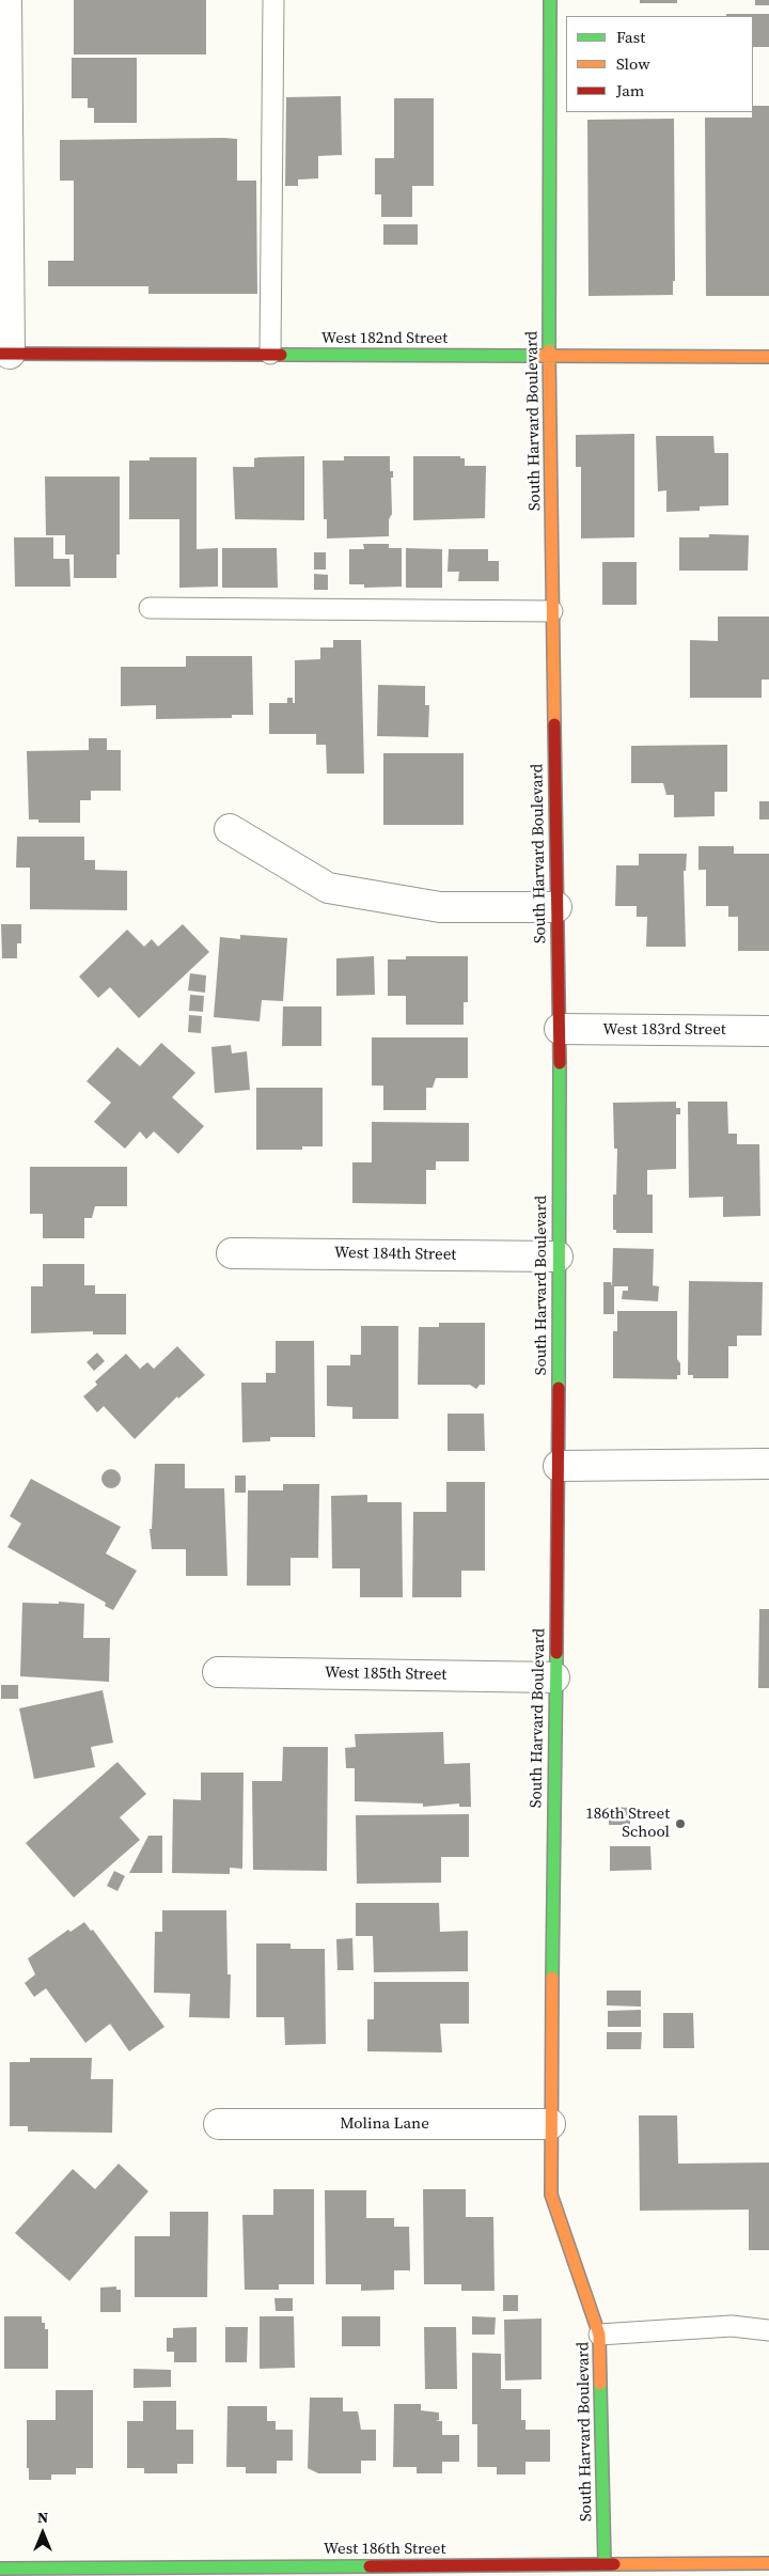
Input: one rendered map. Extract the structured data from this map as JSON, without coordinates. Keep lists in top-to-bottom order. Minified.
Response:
{"streets":{"street":["West 182nd Street","South Harvard Boulevard","West 183rd Street","West 184th Street","West 185th Street","Molina Lane","West 186th Street"]},"crossings":[["West 182nd Street","South Harvard Boulevard"],["South Harvard Boulevard","West 183rd Street"],["South Harvard Boulevard","West 184th Street"],["South Harvard Boulevard","West 185th Street"],["South Harvard Boulevard","Molina Lane"],["South Harvard Boulevard","West 186th Street"]],"places":["186th Street School"],"legend":["Fast","Slow","Jam"],"north":"top"}
